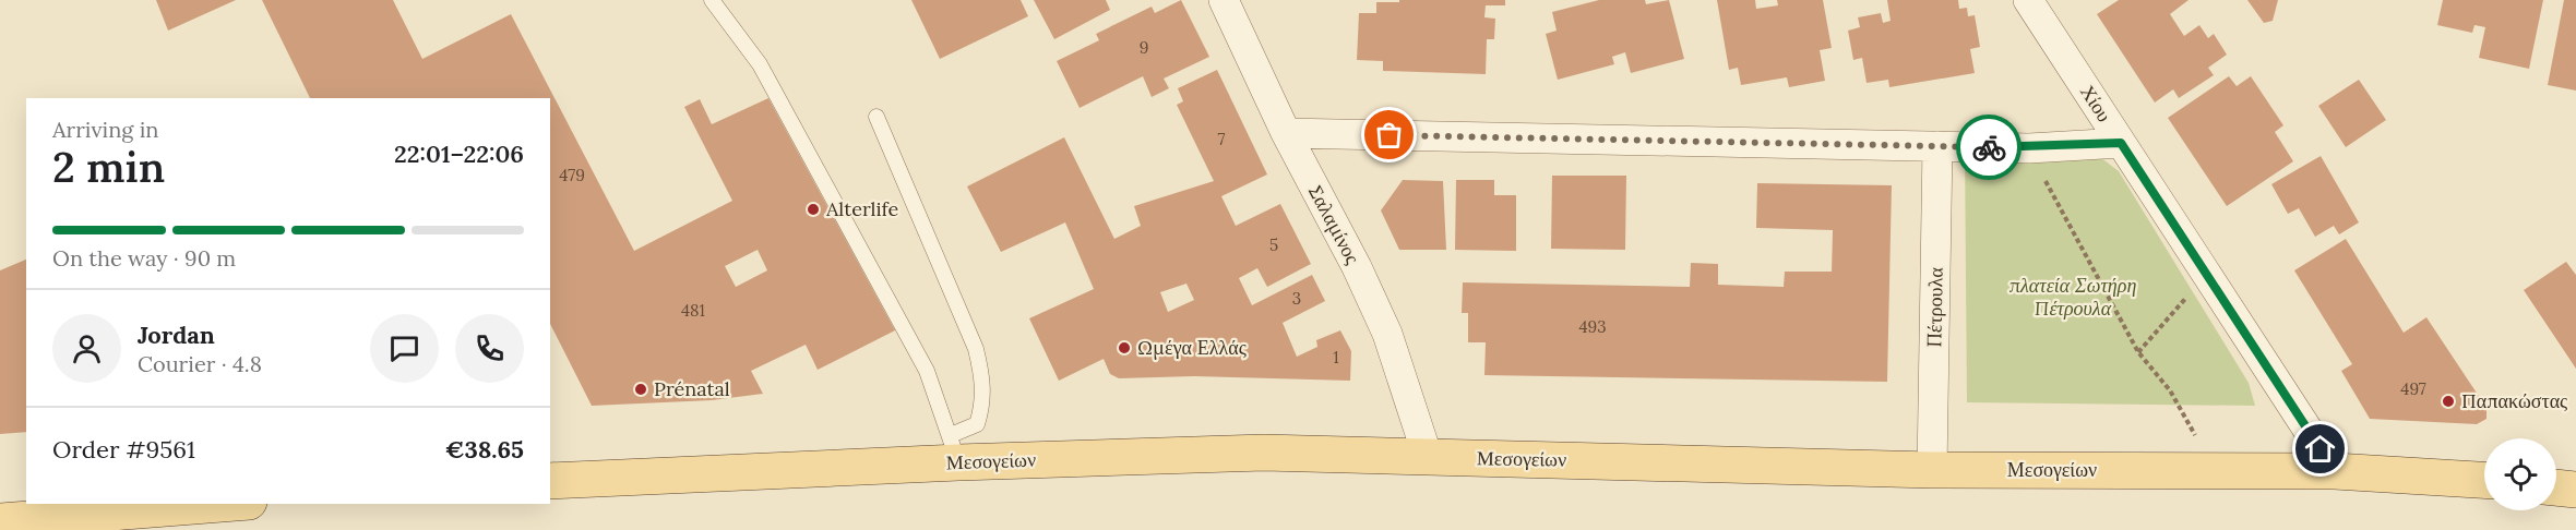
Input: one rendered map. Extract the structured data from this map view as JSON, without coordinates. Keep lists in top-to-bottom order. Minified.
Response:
{"streets":{"main road":["Μεσογείων"],"street":["Χίου","Σαλαμίνος","Πέτρουλα"]},"crossings":[["Χίου","Μεσογείων"],["Σαλαμίνος","Μεσογείων"],["Πέτρουλα","Μεσογείων"]],"parks":["πλατεία Σωτήρη Πέτρουλα"],"places":["Alterlife","Ωμέγα Ελλάς","Prénatal","Παπακώστας"],"house_numbers":["9","7","479","5","3","481","493","1","497"],"page":{"heading":["2 min","Arriving in","22:01–22:06"],"panel":["Jordan","Courier · 4.8","Order #9561","€38.65"],"bar":"On the way · 90 m"}}
